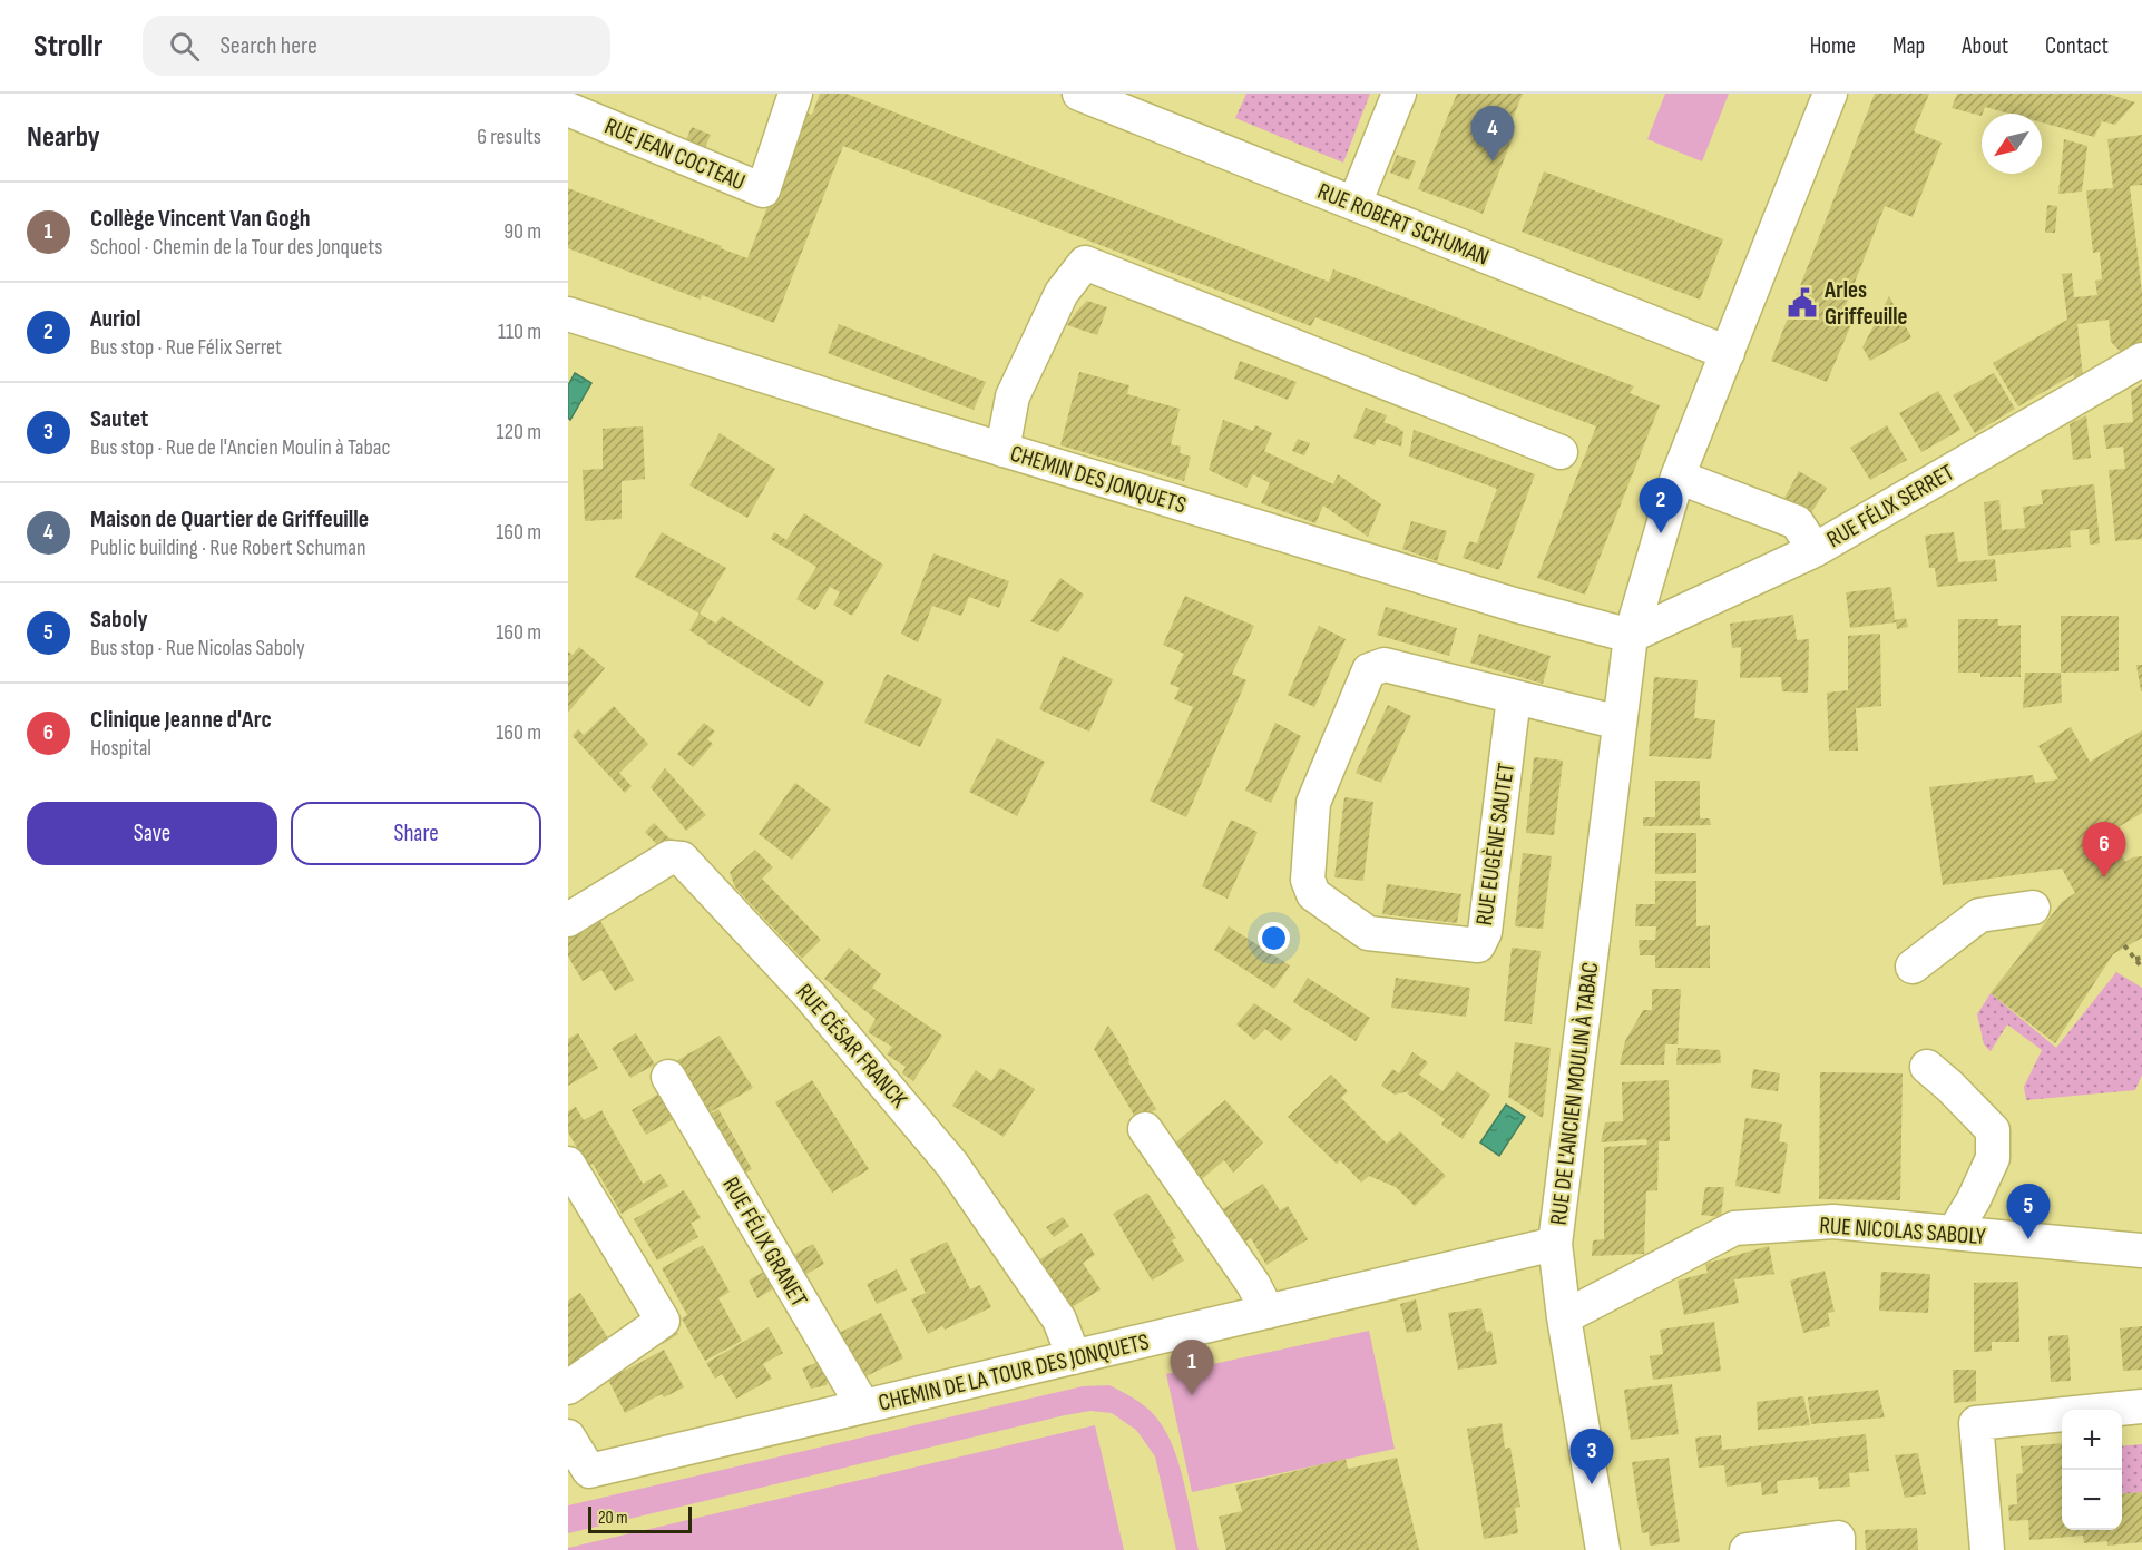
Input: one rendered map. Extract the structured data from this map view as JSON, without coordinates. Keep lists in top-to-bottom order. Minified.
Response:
{"streets":{"street":["RUE JEAN COCTEAU","RUE ROBERT SCHUMAN","CHEMIN DES JONQUETS","RUE FÉLIX SERRET","RUE EUGÈNE SAUTET","RUE CÉSAR FRANCK","RUE DE L'ANCIEN MOULIN À TABAC","RUE NICOLAS SABOLY","RUE FÉLIX GRANET","CHEMIN DE LA TOUR DES JONQUETS"]},"crossings":[["RUE ROBERT SCHUMAN","RUE DE L'ANCIEN MOULIN À TABAC"],["CHEMIN DES JONQUETS","RUE FÉLIX SERRET"],["CHEMIN DES JONQUETS","RUE DE L'ANCIEN MOULIN À TABAC"],["RUE FÉLIX SERRET","RUE DE L'ANCIEN MOULIN À TABAC"],["RUE EUGÈNE SAUTET","RUE DE L'ANCIEN MOULIN À TABAC"],["RUE CÉSAR FRANCK","CHEMIN DE LA TOUR DES JONQUETS"],["RUE DE L'ANCIEN MOULIN À TABAC","RUE NICOLAS SABOLY"],["RUE DE L'ANCIEN MOULIN À TABAC","CHEMIN DE LA TOUR DES JONQUETS"],["RUE FÉLIX GRANET","CHEMIN DE LA TOUR DES JONQUETS"]],"places":{"public building":["Arles Griffeuille"]},"scale_bar":"20 m","north":"bottom left","page":{"header":"Strollr","search":"Search here","nav":["Home","Map","About","Contact"],"heading":["Nearby","6 results"],"pins":["4","2","6","5","1","3"],"list":[{"mark":"1","name":"Collège Vincent Van Gogh","note":"School · Chemin de la Tour des Jonquets","value":"90 m"},{"mark":"2","name":"Auriol","note":"Bus stop · Rue Félix Serret","value":"110 m"},{"mark":"3","name":"Sautet","note":"Bus stop · Rue de l'Ancien Moulin à Tabac","value":"120 m"},{"mark":"4","name":"Maison de Quartier de Griffeuille","note":"Public building · Rue Robert Schuman","value":"160 m"},{"mark":"5","name":"Saboly","note":"Bus stop · Rue Nicolas Saboly","value":"160 m"},{"mark":"6","name":"Clinique Jeanne d'Arc","note":"Hospital","value":"160 m"}],"buttons":["Save","Share"],"map_buttons":["+","−"],"scale":"20 m"}}
